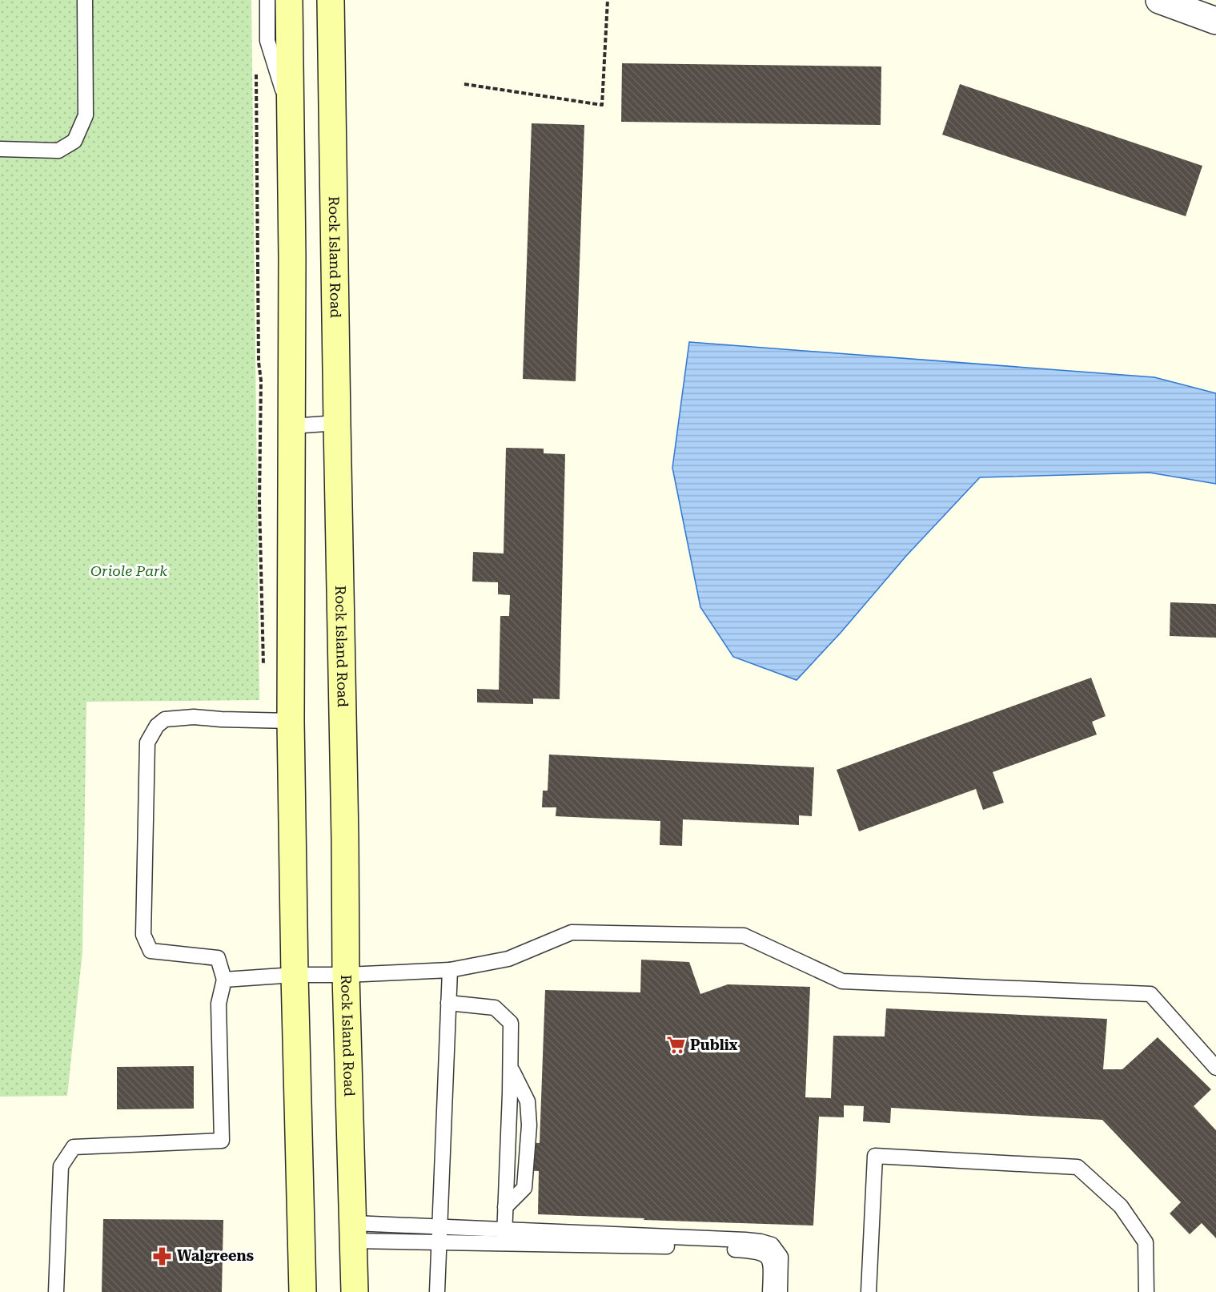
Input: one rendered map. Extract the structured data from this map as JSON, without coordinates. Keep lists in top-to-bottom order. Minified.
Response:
{"streets":{"main road":["Rock Island Road"]},"parks":["Oriole Park"],"places":{"supermarket":["Publix"],"pharmacy":["Walgreens"]}}
